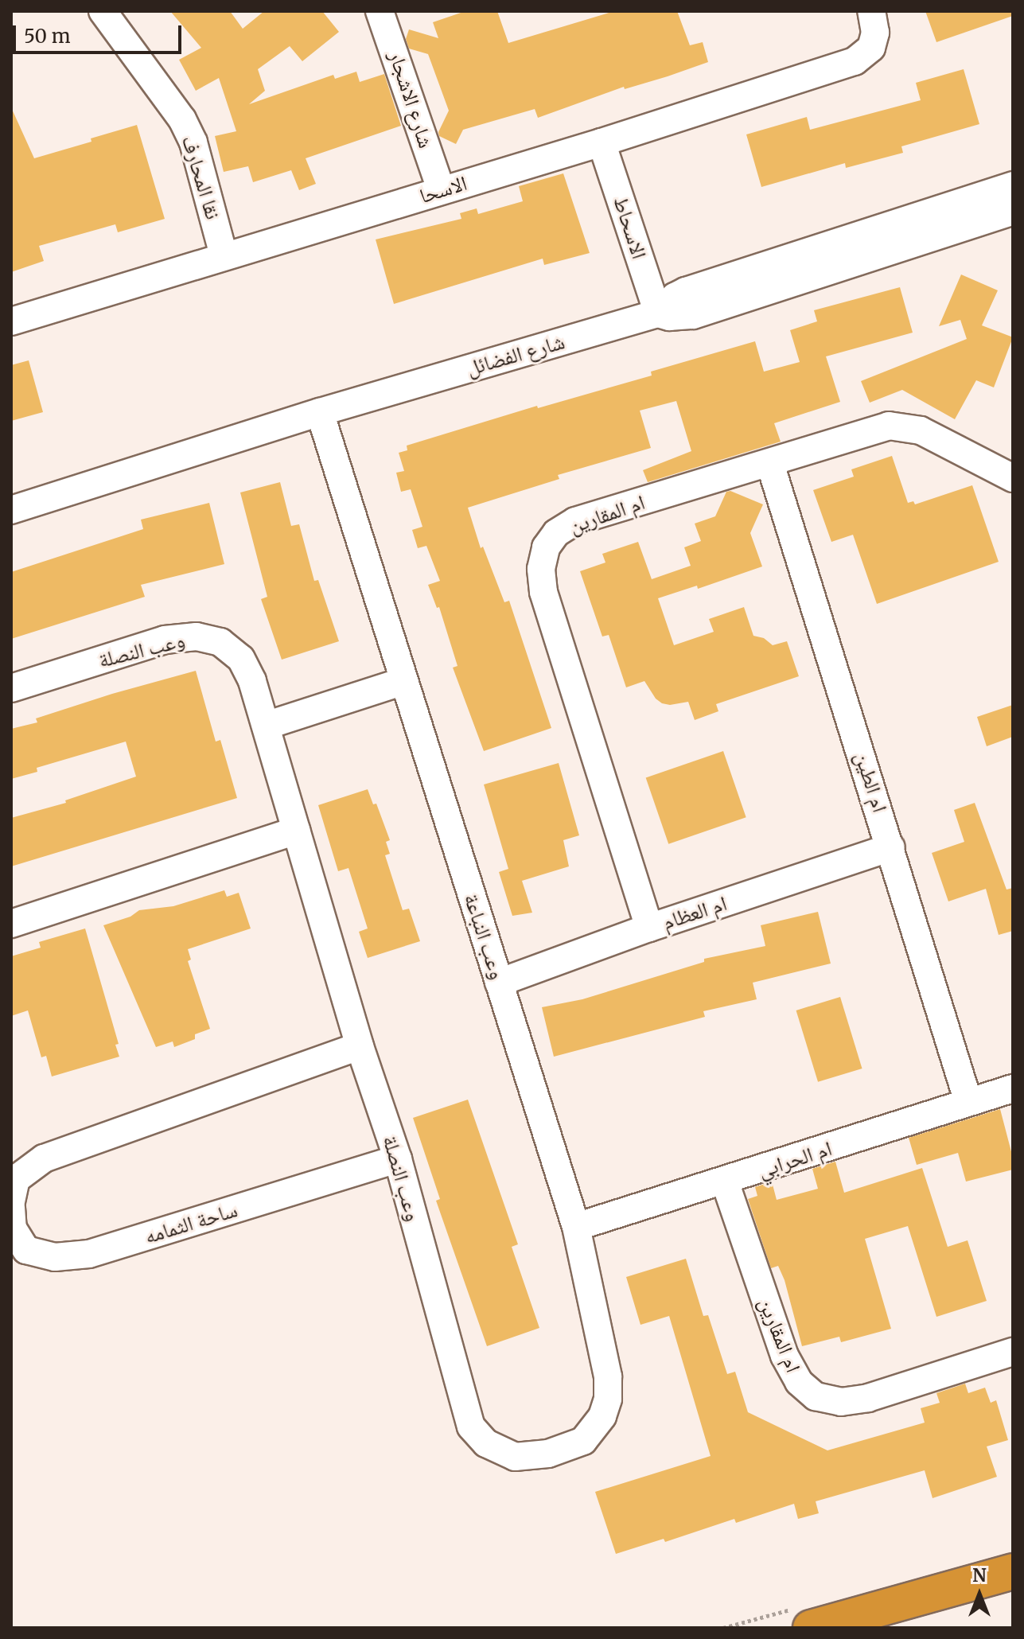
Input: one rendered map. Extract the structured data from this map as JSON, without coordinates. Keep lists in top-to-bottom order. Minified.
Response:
{"streets":{"street":["شارع الاشجار","نقا المحارف","الاسحا","الاسحاط","شارع الفضائل","ام المقارين","وعب النصلة","ام الطين","ام العظام","وعب النباعة","ام الحرابي","ساحة الثمامه"]},"crossings":[["شارع الاشجار","الاسحا"],["نقا المحارف","الاسحا"],["الاسحا","الاسحاط"],["الاسحاط","شارع الفضائل"],["شارع الفضائل","وعب النباعة"],["ام المقارين","ام الطين"],["ام المقارين","ام العظام"],["ام المقارين","ام الحرابي"],["وعب النصلة","وعب النباعة"],["وعب النصلة","ساحة الثمامه"],["ام الطين","ام العظام"],["ام الطين","ام الحرابي"],["ام العظام","وعب النباعة"],["وعب النباعة","ام الحرابي"]],"scale_bar":"50 m","north":"top"}
